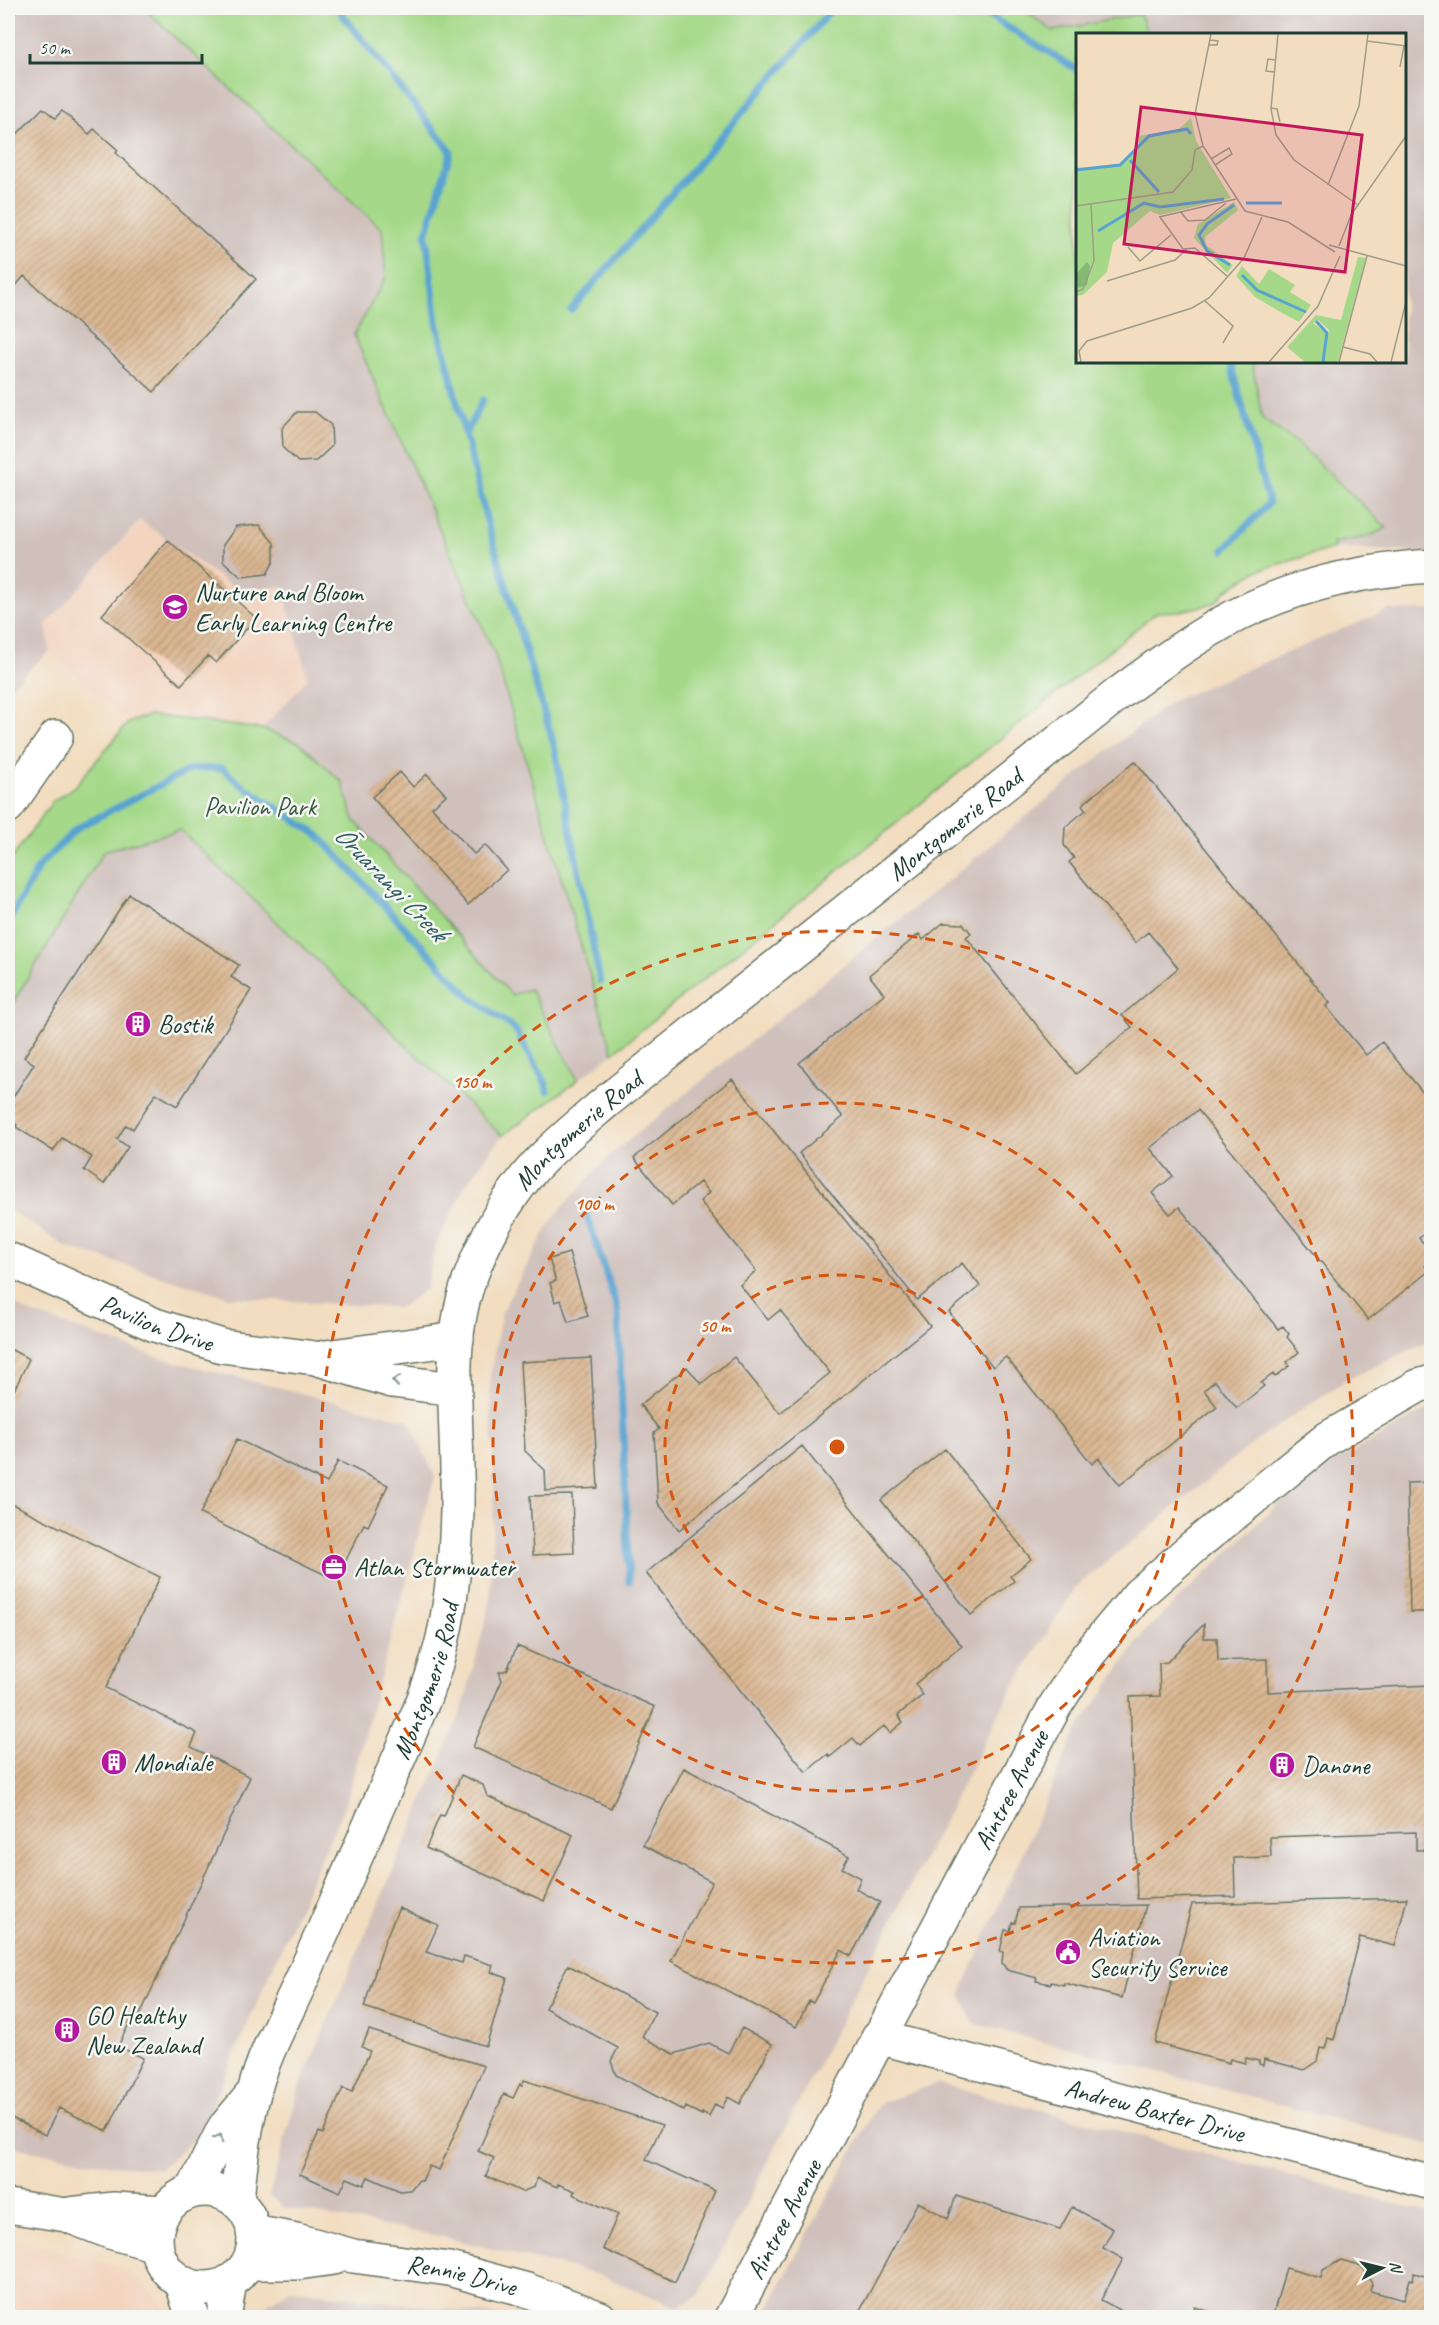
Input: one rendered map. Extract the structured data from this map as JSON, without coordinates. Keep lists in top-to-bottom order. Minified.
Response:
{"streets":{"street":["Montgomerie Road","Pavilion Drive","Aintree Avenue","Andrew Baxter Drive","Rennie Drive"]},"crossings":[["Montgomerie Road","Pavilion Drive"],["Montgomerie Road","Rennie Drive"],["Aintree Avenue","Andrew Baxter Drive"]],"water":["Ōruarangi Creek"],"parks":["Pavilion Park"],"places":{"school or university":["Nurture and Bloom Early Learning Centre"],"building":["Bostik","Mondiale","Danone","GO Healthy New Zealand"],"office":["Atlan Stormwater"],"public building":["Aviation Security Service"]},"scale_bar":"50 m","north":"right","rings":["150 m","100 m","50 m"]}
